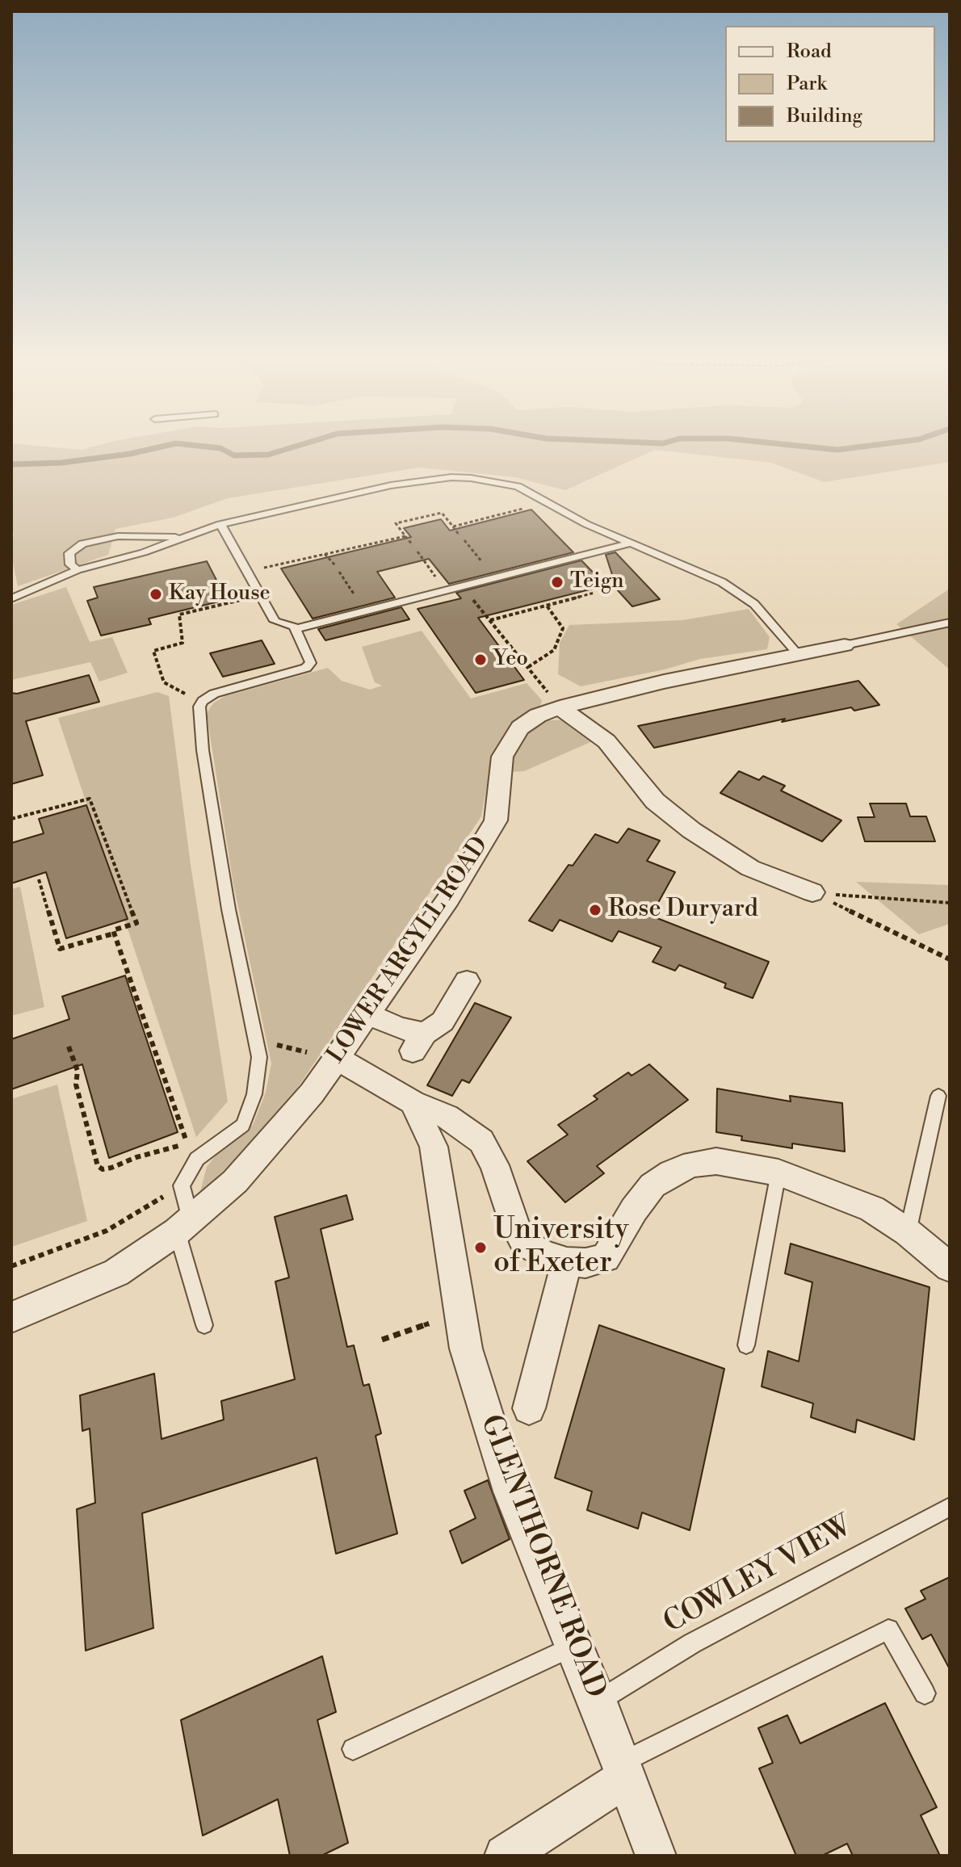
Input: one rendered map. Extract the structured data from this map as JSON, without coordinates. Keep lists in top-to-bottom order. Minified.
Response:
{"streets":{"street":["LOWER ARGYLL ROAD","GLENTHORNE ROAD"],"lane":["COWLEY VIEW"]},"crossings":[["GLENTHORNE ROAD","COWLEY VIEW"]],"places":["Teign","Kay House","Yeo","Rose Duryard","University of Exeter"],"legend":["Road","Park","Building"]}
